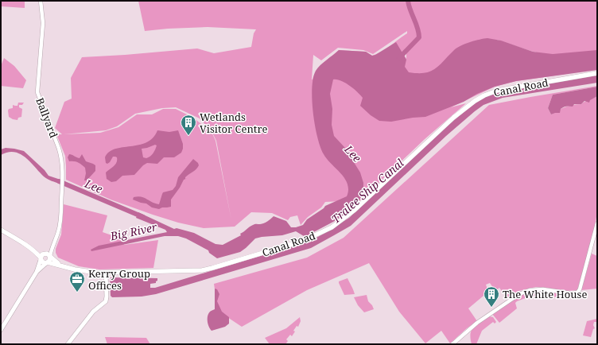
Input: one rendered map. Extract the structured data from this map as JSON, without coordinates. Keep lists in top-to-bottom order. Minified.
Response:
{"streets":{"main road":["Canal Road"],"street":["Ballyard"]},"water":["Lee","Tralee Ship Canal","Big River"],"places":{"building":["Wetlands Visitor Centre","The White House"],"office":["Kerry Group Offices"]}}
